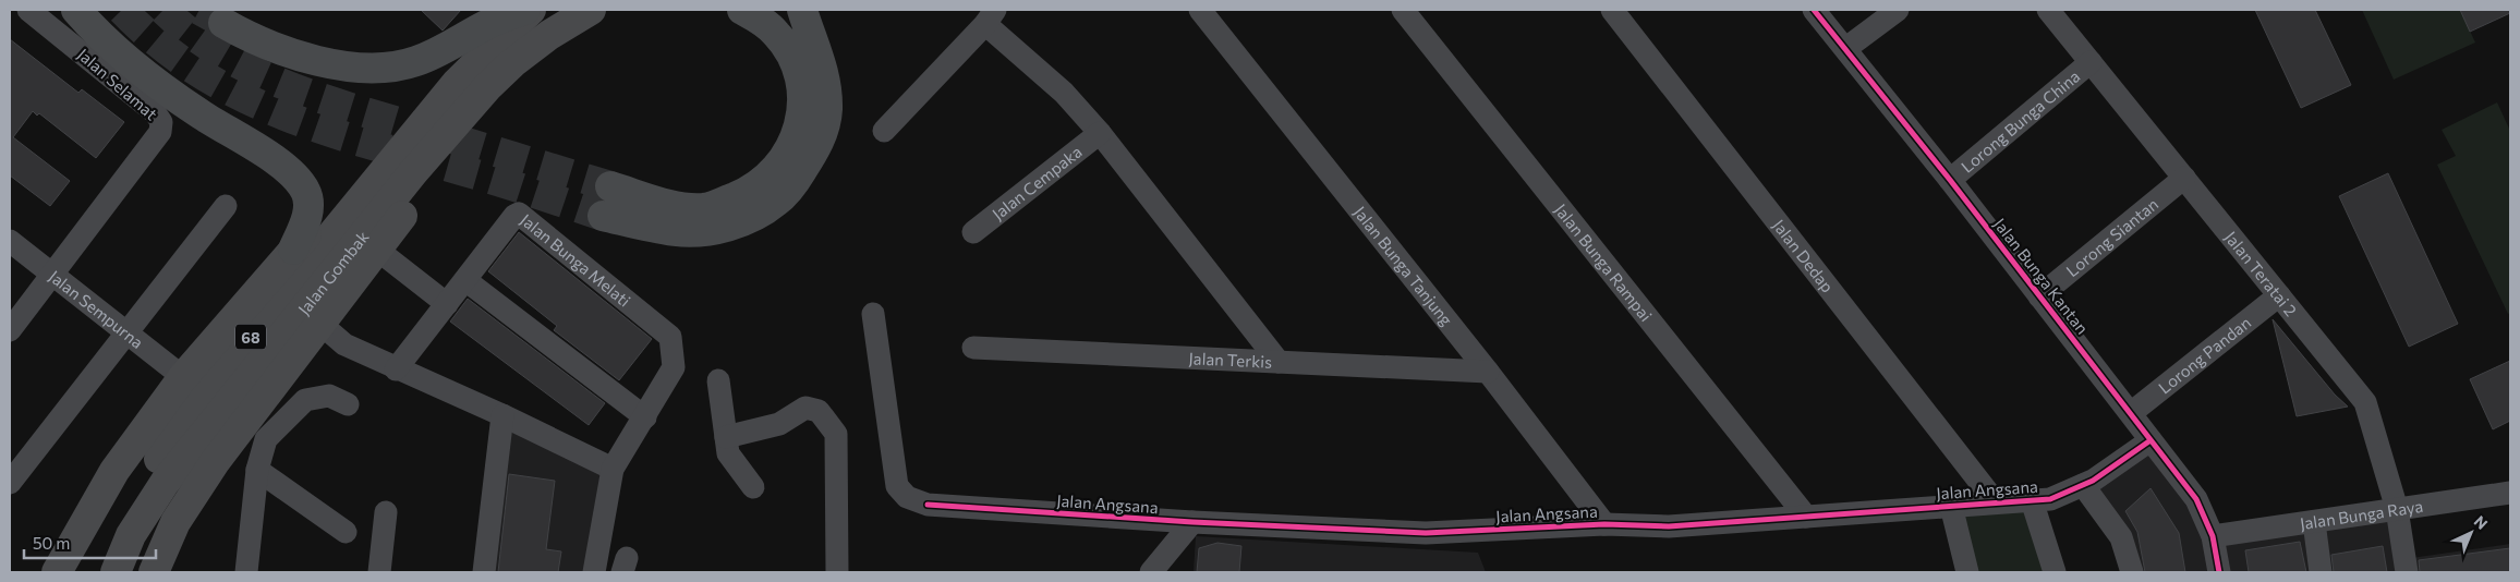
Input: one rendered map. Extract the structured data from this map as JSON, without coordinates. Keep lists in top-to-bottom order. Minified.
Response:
{"streets":{"main road":["Jalan Gombak","68"],"street":["Jalan Selamat","Lorong Bunga China","Jalan Cempaka","Lorong Siantan","Jalan Dedap","Jalan Bunga Melati","Jalan Bunga Rampai","Jalan Bunga Tanjung","Jalan Teratai 2","Jalan Bunga Kantan","Jalan Sempurna","Lorong Pandan","Jalan Terkis","Jalan Angsana","Jalan Bunga Raya"]},"crossings":[["Jalan Selamat","Jalan Sempurna"],["Lorong Bunga China","Jalan Teratai 2"],["Lorong Bunga China","Jalan Bunga Kantan"],["Lorong Siantan","Jalan Teratai 2"],["Lorong Siantan","Jalan Bunga Kantan"],["Jalan Dedap","Jalan Angsana"],["Jalan Bunga Rampai","Jalan Angsana"],["Jalan Bunga Tanjung","Jalan Terkis"],["Jalan Bunga Tanjung","Jalan Angsana"],["Jalan Teratai 2","Lorong Pandan"],["Jalan Teratai 2","Jalan Bunga Raya"],["Jalan Bunga Kantan","Lorong Pandan"],["Jalan Bunga Kantan","Jalan Angsana"],["Jalan Bunga Kantan","Jalan Bunga Raya"]],"scale_bar":"50 m","north":"top right"}
